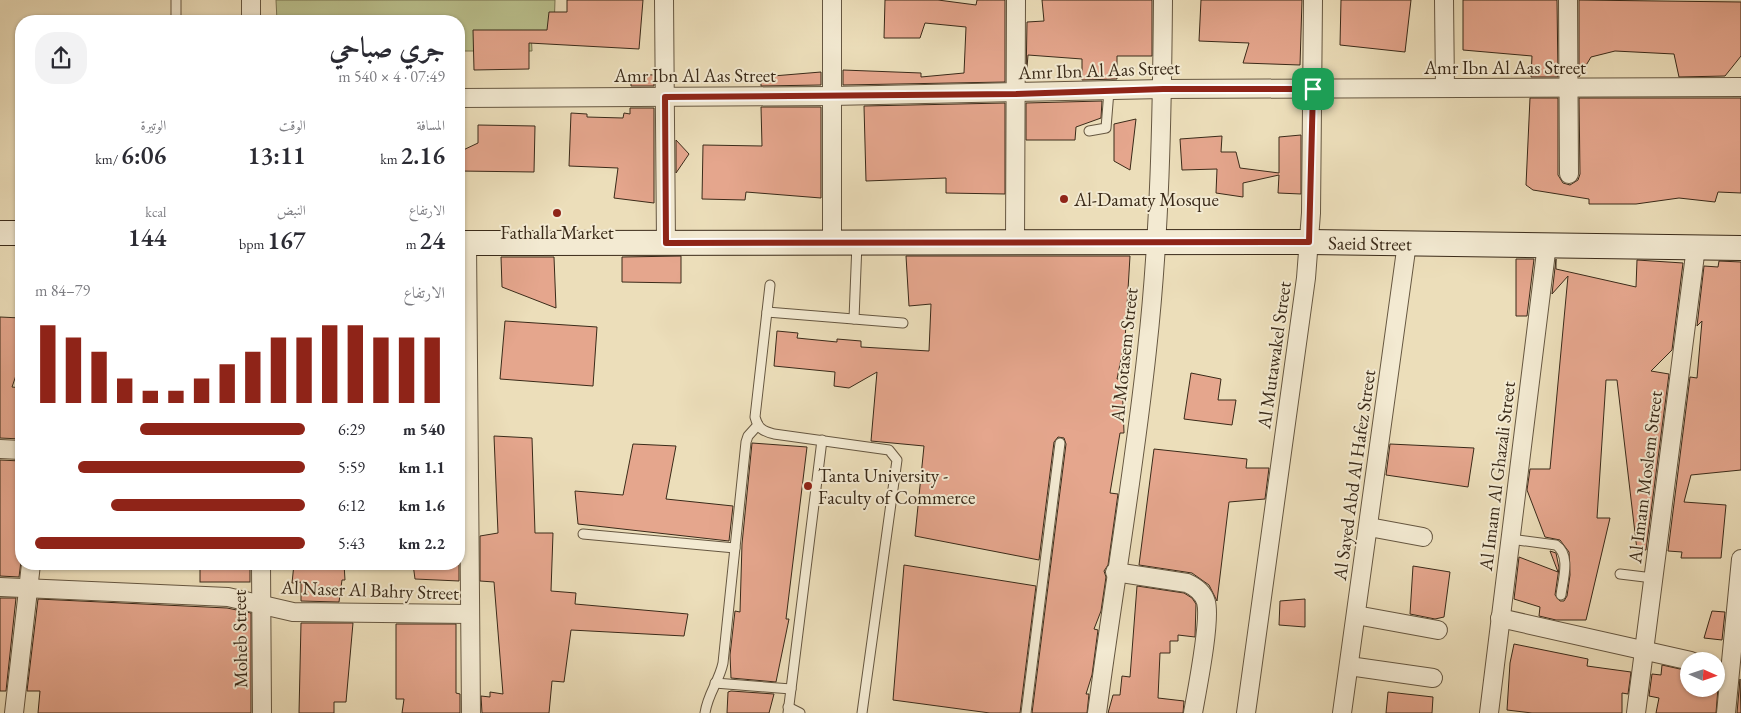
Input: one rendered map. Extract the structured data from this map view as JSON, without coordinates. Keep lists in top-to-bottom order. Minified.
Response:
{"streets":{"street":["Amr Ibn Al Aas Street","Saeid Street","Al Motasem Street","Al Mutawakel Street","Al Sayed Abd Al Hafez Street","Al Imam Al Ghazali Street","Al Imam Moslem Street","Al Naser Al Bahry Street","Moheb Street"]},"crossings":[["Amr Ibn Al Aas Street","Al Motasem Street"],["Amr Ibn Al Aas Street","Al Mutawakel Street"],["Saeid Street","Al Motasem Street"],["Saeid Street","Al Mutawakel Street"],["Saeid Street","Al Sayed Abd Al Hafez Street"],["Saeid Street","Al Imam Al Ghazali Street"],["Saeid Street","Al Imam Moslem Street"],["Al Naser Al Bahry Street","Moheb Street"]],"places":["Al-Damaty Mosque","Fathalla Market","Tanta University - Faculty of Commerce"],"north":"right","page":{"heading":["جري صباحي","07:49 · 4 × 540 m"],"stats":[["المسافة","2.16 km"],["الوقت","13:11"],["الوتيرة","6:06 /km"],["الارتفاع","24 m"],["النبض","167 bpm"],["kcal","144"]],"chart":["الارتفاع","79–84 m"],"list":[{"name":"540 m","note":"6:29"},{"name":"1.1 km","note":"5:59"},{"name":"1.6 km","note":"6:12"},{"name":"2.2 km","note":"5:43"}]}}
